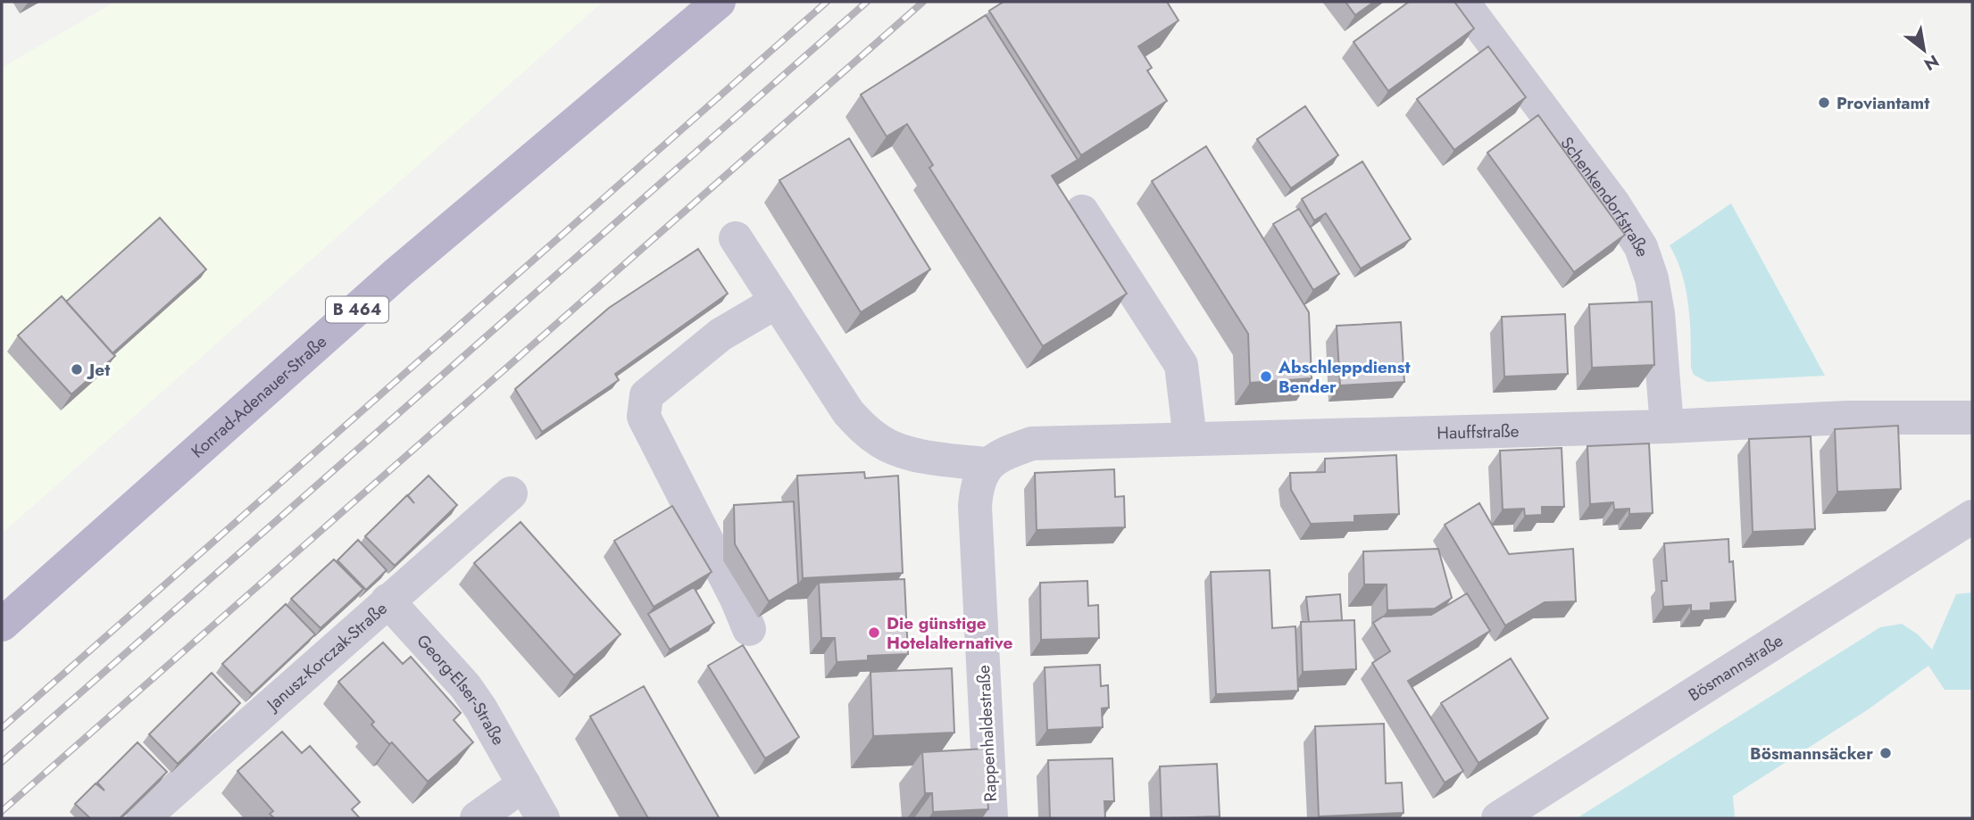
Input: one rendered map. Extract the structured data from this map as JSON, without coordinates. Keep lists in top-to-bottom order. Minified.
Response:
{"streets":{"main road":["B 464","Konrad-Adenauer-Straße"],"street":["Schenkendorfstraße","Hauffstraße","Janusz-Korczak-Straße","Bösmannstraße","Georg-Elser-Straße","Rappenhaldestraße"]},"crossings":[["Schenkendorfstraße","Hauffstraße"],["Hauffstraße","Rappenhaldestraße"],["Janusz-Korczak-Straße","Georg-Elser-Straße"]],"places":["Proviantamt","Jet","Abschleppdienst Bender","Die günstige Hotelalternative","Bösmannsäcker"],"north":"bottom right"}
